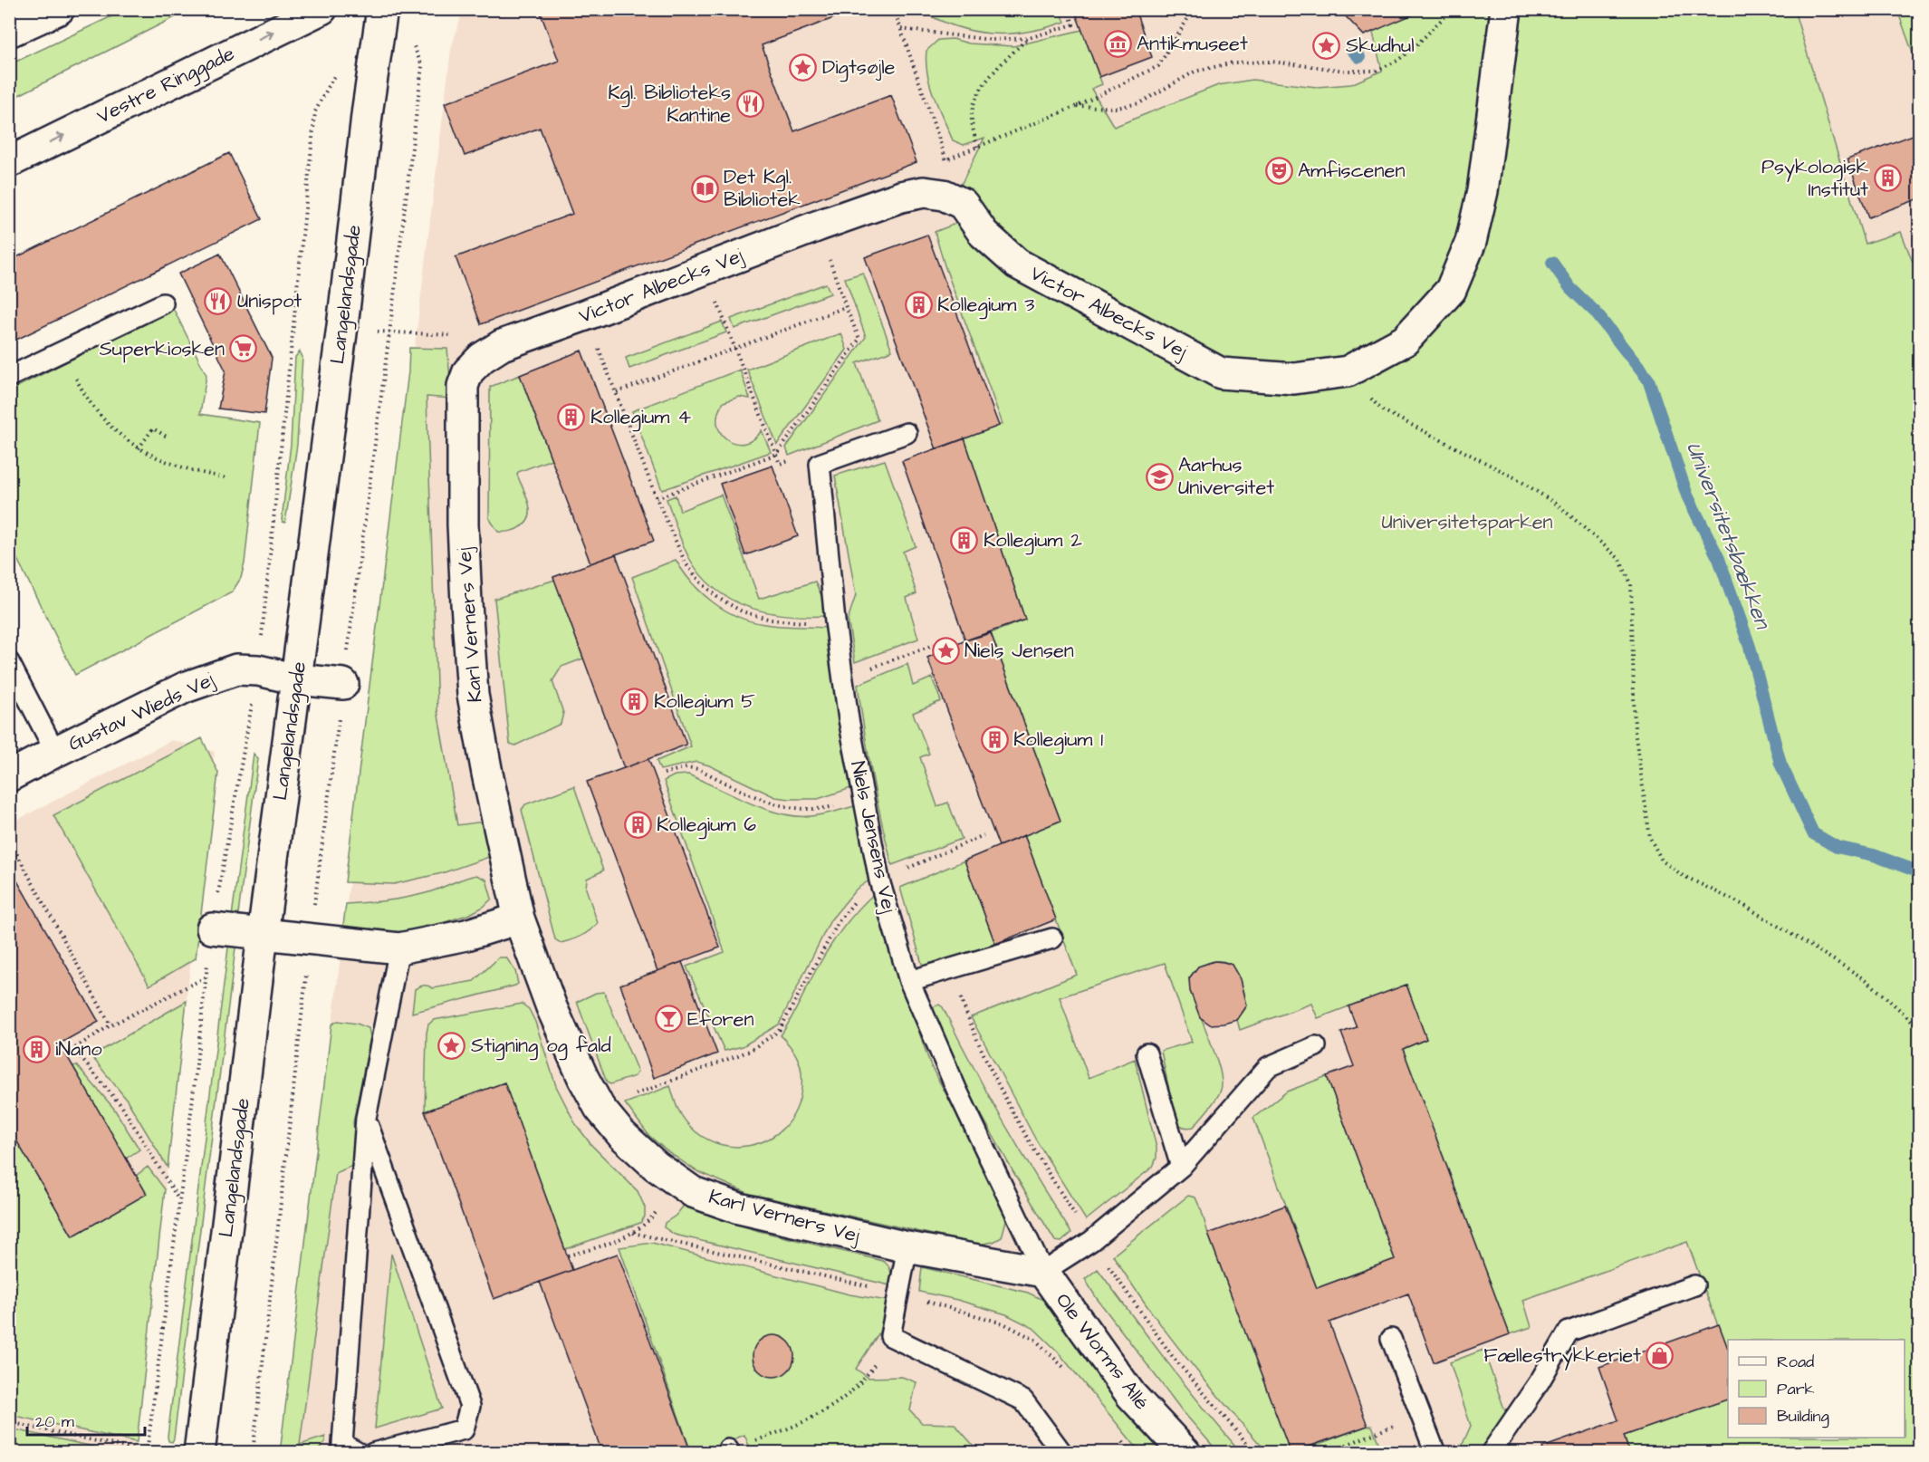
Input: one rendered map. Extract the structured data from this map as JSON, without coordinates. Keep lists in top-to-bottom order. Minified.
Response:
{"streets":{"street":["Vestre Ringgade","Victor Albecks Vej","Langelandsgade","Karl Verners Vej","Gustav Wieds Vej","Ole Worms Allé"],"lane":["Niels Jensens Vej"]},"crossings":[["Victor Albecks Vej","Karl Verners Vej"],["Langelandsgade","Gustav Wieds Vej"],["Karl Verners Vej","Niels Jensens Vej"],["Karl Verners Vej","Ole Worms Allé"],["Niels Jensens Vej","Ole Worms Allé"]],"one_way":["Vestre Ringgade"],"water":["Universitetsbækken"],"parks":["Universitetsparken"],"places":{"museum":["Antikmuseet"],"place":["Skudhul","Digtsøjle","Niels Jensen","Stigning og fald"],"restaurant":["Kgl. Biblioteks Kantine","Unispot"],"theatre":["Amfiscenen"],"building":["Psykologisk Institut","Kollegium 3","Kollegium 4","Kollegium 2","Kollegium 5","Kollegium 1","Kollegium 6","iNano"],"library":["Det Kgl. Bibliotek"],"supermarket":["Superkiosken"],"school or university":["Aarhus Universitet"],"bar":["Eforen"],"shop":["Fællestrykkeriet"]},"legend":["Road","Park","Building"],"scale_bar":"20 m"}
